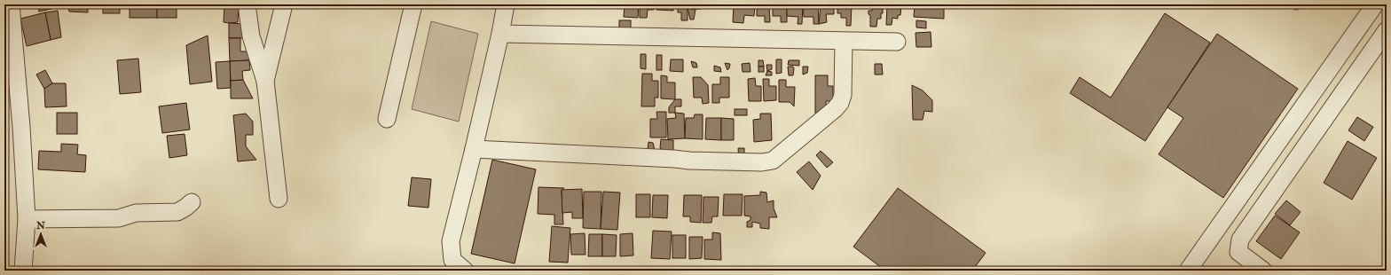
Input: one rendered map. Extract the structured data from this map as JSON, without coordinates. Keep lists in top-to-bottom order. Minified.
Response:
{"north":"top"}
